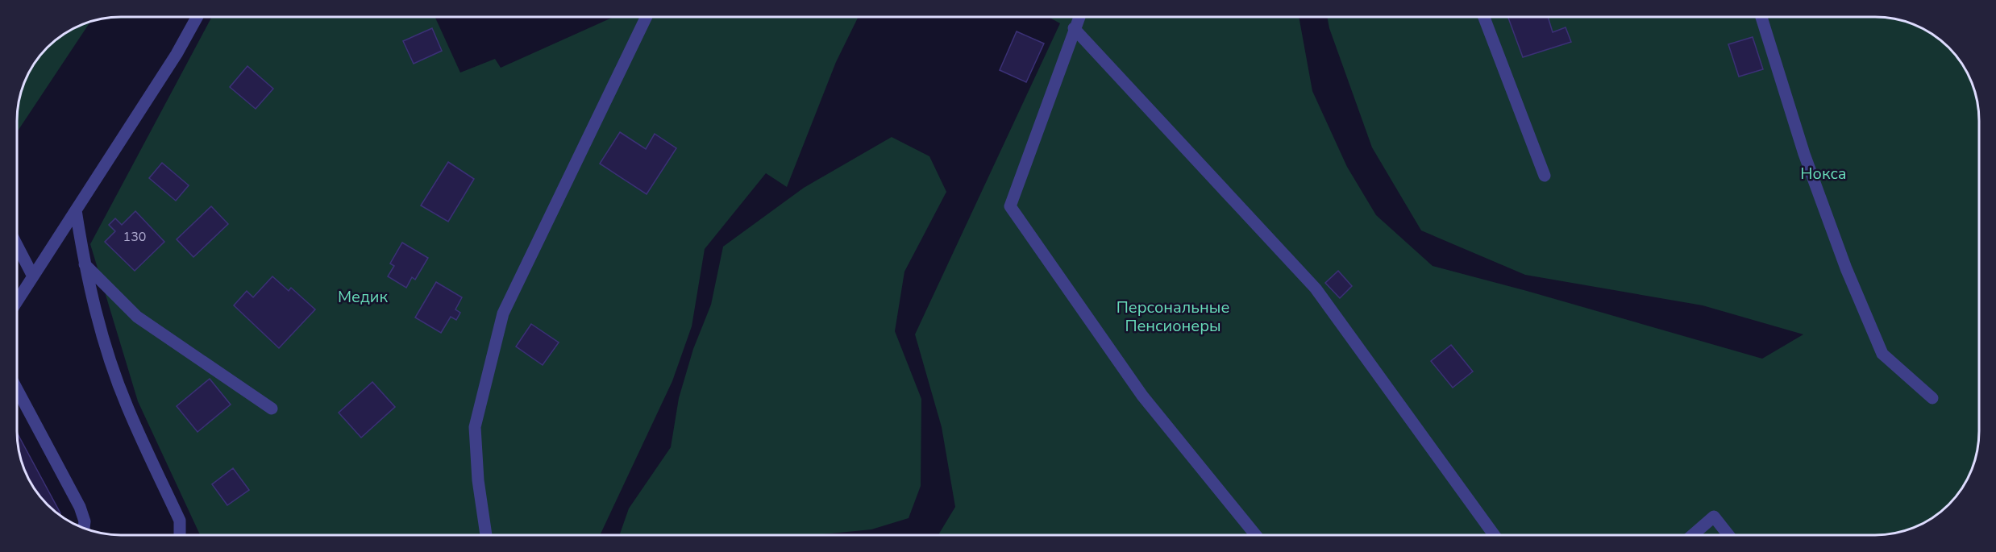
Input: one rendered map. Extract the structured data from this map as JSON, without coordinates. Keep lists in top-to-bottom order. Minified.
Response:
{"parks":["Нокса","Медик","Персональные Пенсионеры"],"house_numbers":["130"]}
